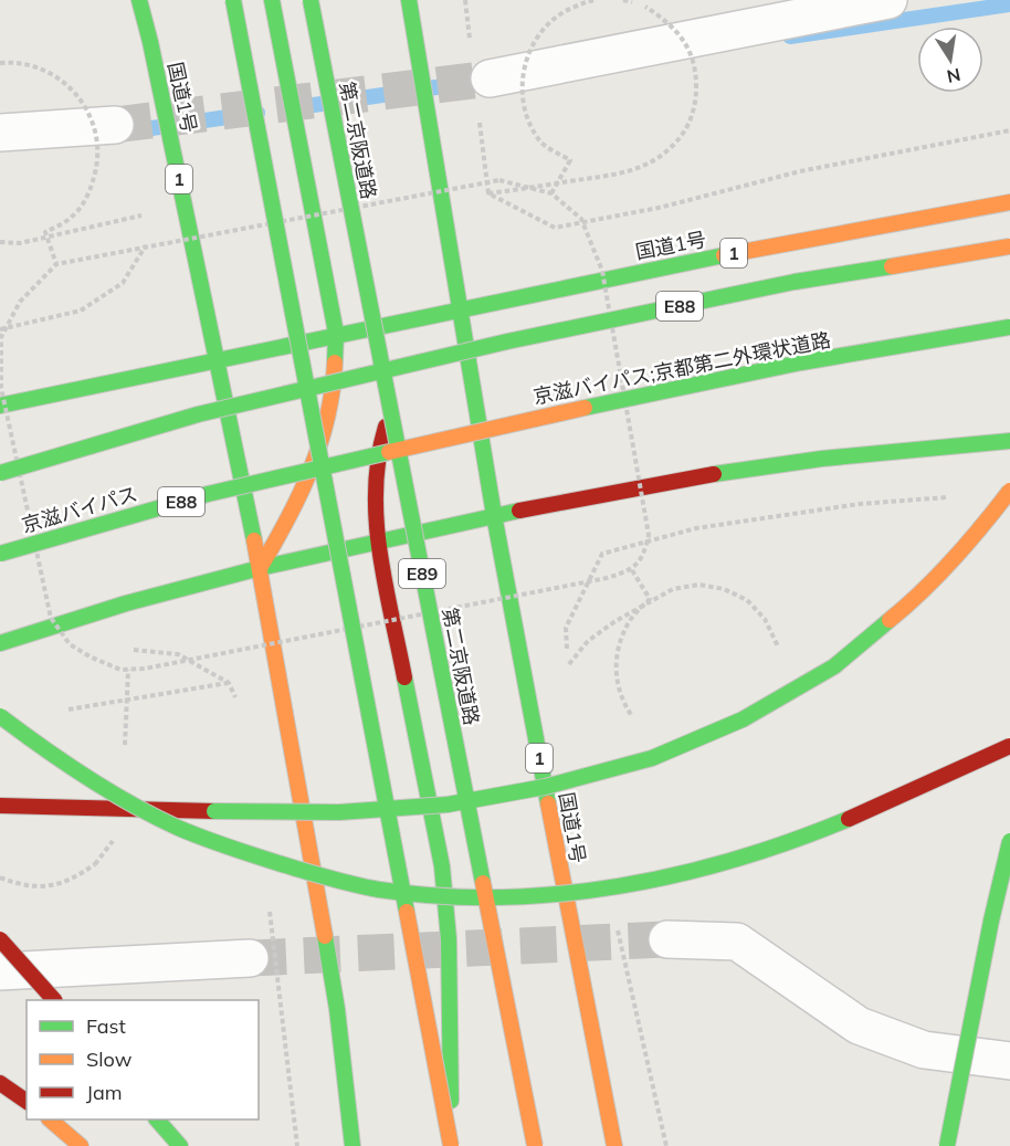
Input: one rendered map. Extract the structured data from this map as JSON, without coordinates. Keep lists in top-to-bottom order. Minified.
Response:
{"streets":{"highway":["国道1号","第二京阪道路","1","E88","京滋バイパス;京都第二外環状道路","京滋バイパス","E89"]},"crossings":[["京滋バイパス;京都第二外環状道路","京滋バイパス"]],"legend":["Fast","Slow","Jam"],"north":"bottom"}
